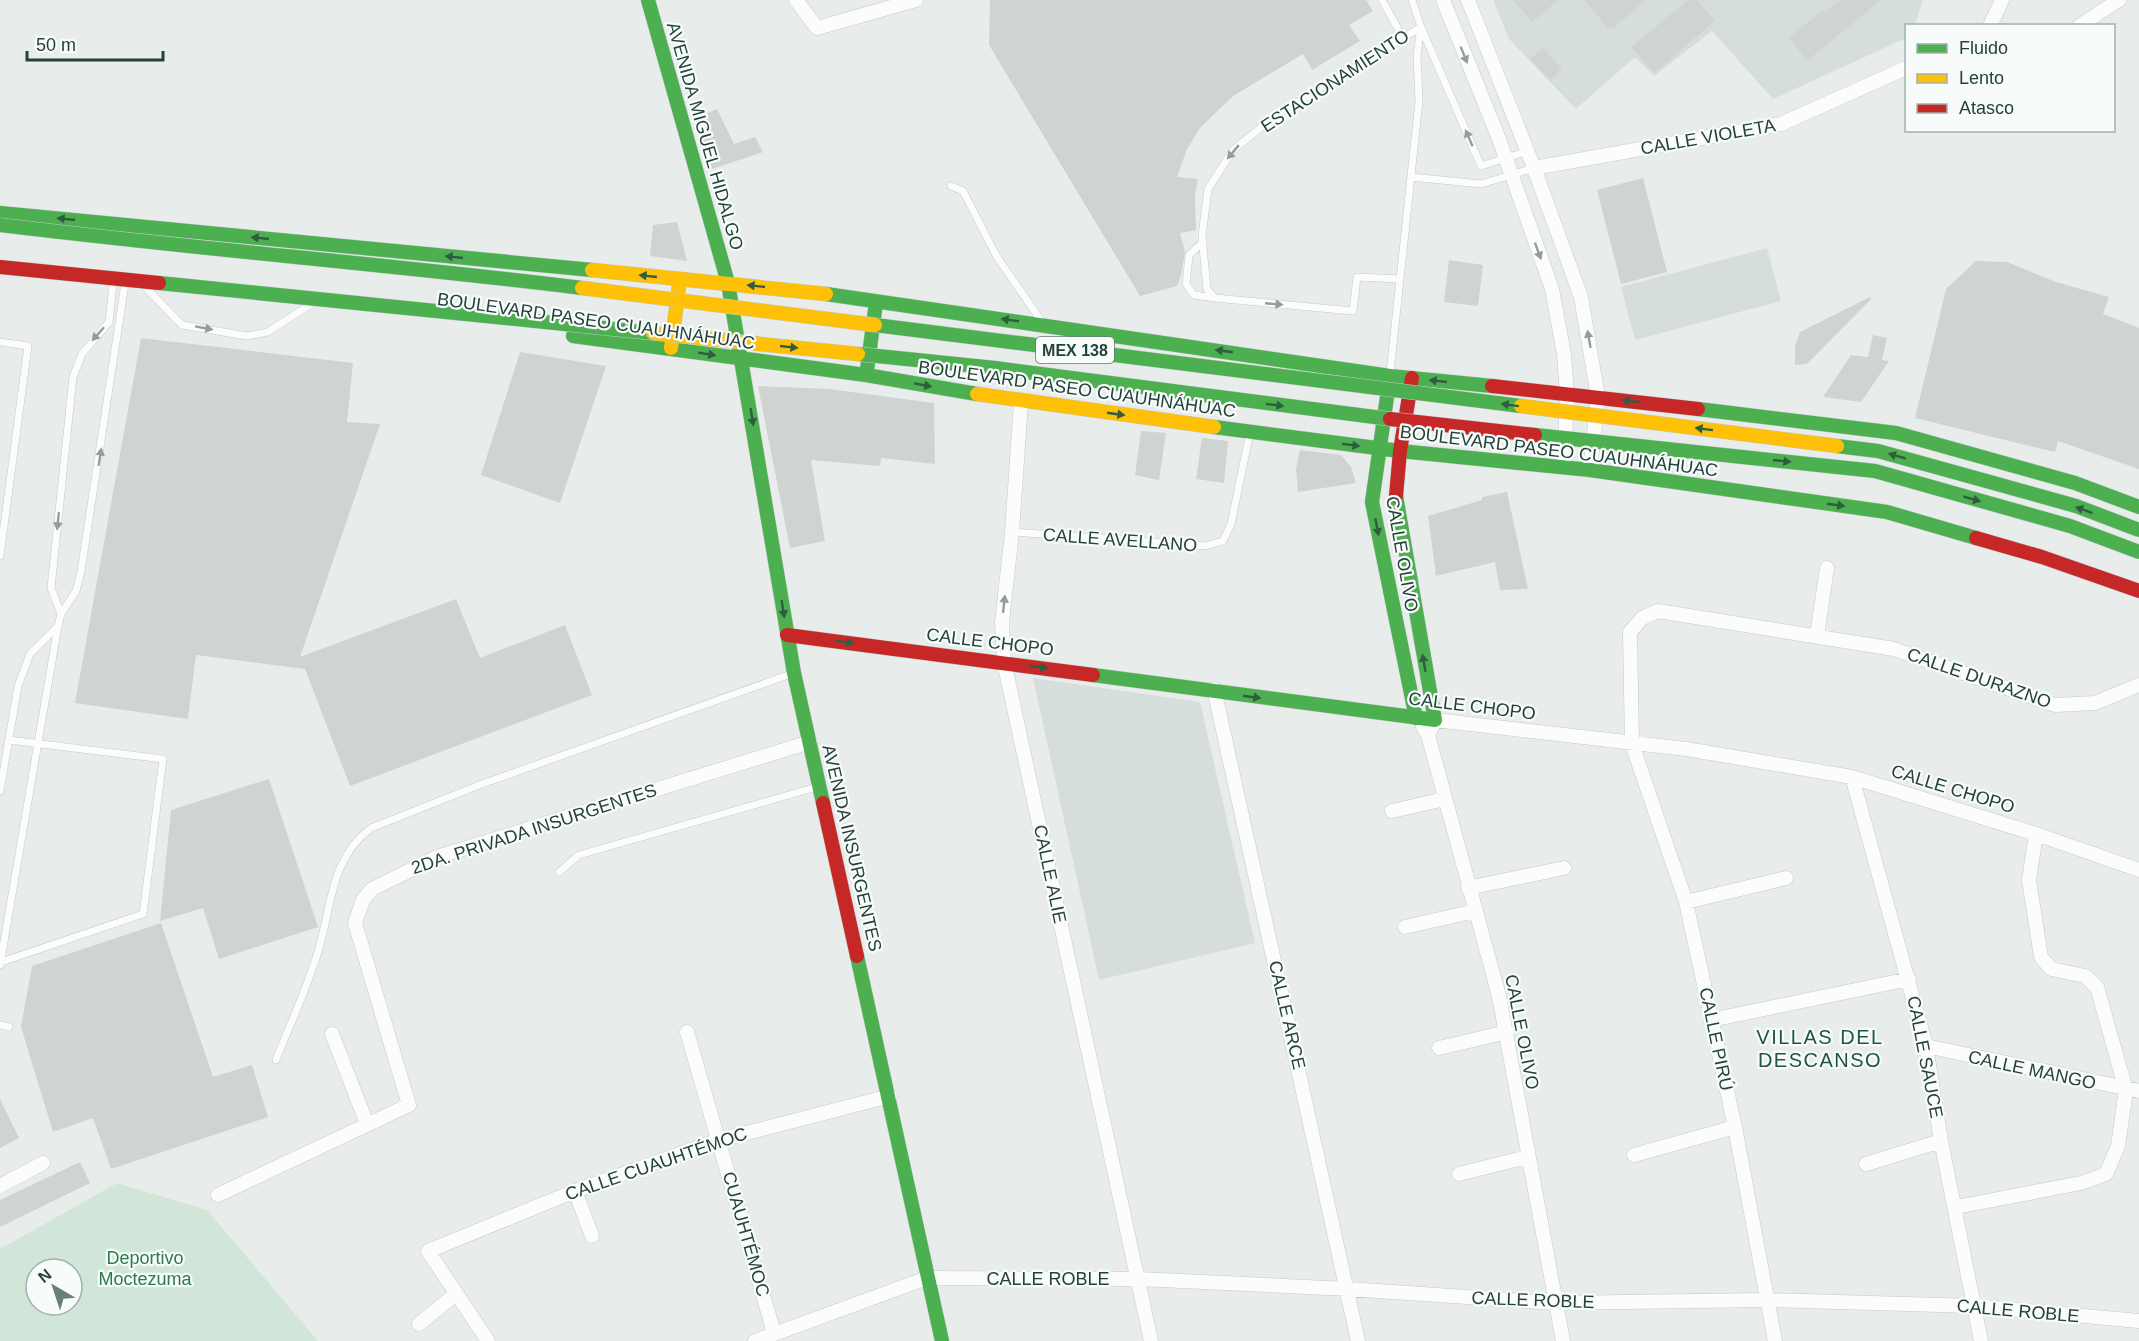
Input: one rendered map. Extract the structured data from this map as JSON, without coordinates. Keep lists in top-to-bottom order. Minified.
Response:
{"streets":{"street":["AVENIDA MIGUEL HIDALGO","CALLE VIOLETA","BOULEVARD PASEO CUAUHNÁHUAC","MEX 138","CALLE OLIVO","CALLE CHOPO","CALLE DURAZNO","2DA. PRIVADA INSURGENTES","AVENIDA INSURGENTES","CALLE ALIE","CALLE ARCE","CALLE PIRÚ","CALLE SAUCE","CALLE MANGO","CALLE CUAUHTÉMOC","CUAUHTÉMOC","CALLE ROBLE"],"lane":["ESTACIONAMIENTO","CALLE AVELLANO"]},"crossings":[["AVENIDA MIGUEL HIDALGO","BOULEVARD PASEO CUAUHNÁHUAC"],["AVENIDA MIGUEL HIDALGO","MEX 138"],["AVENIDA MIGUEL HIDALGO","AVENIDA INSURGENTES"],["BOULEVARD PASEO CUAUHNÁHUAC","CALLE AVELLANO"],["BOULEVARD PASEO CUAUHNÁHUAC","CALLE OLIVO"],["BOULEVARD PASEO CUAUHNÁHUAC","AVENIDA INSURGENTES"],["BOULEVARD PASEO CUAUHNÁHUAC","CALLE ALIE"],["MEX 138","CALLE OLIVO"],["CALLE AVELLANO","CALLE ALIE"],["CALLE OLIVO","CALLE CHOPO"],["CALLE OLIVO","CALLE ROBLE"],["CALLE CHOPO","CALLE DURAZNO"],["CALLE CHOPO","AVENIDA INSURGENTES"],["CALLE CHOPO","CALLE ALIE"],["CALLE CHOPO","CALLE ARCE"],["CALLE CHOPO","CALLE PIRÚ"],["CALLE CHOPO","CALLE SAUCE"],["CALLE DURAZNO","CALLE PIRÚ"],["2DA. PRIVADA INSURGENTES","AVENIDA INSURGENTES"],["AVENIDA INSURGENTES","CALLE CUAUHTÉMOC"],["AVENIDA INSURGENTES","CALLE ROBLE"],["CALLE ALIE","CALLE ROBLE"],["CALLE ARCE","CALLE ROBLE"],["CALLE PIRÚ","CALLE ROBLE"],["CALLE SAUCE","CALLE MANGO"],["CALLE SAUCE","CALLE ROBLE"],["CALLE CUAUHTÉMOC","CUAUHTÉMOC"]],"one_way":["ESTACIONAMIENTO","CALLE CHOPO"],"districts":["VILLAS DEL DESCANSO"],"parks":["Deportivo Moctezuma"],"legend":["Fluido","Lento","Atasco"],"scale_bar":"50 m","north":"top left"}
